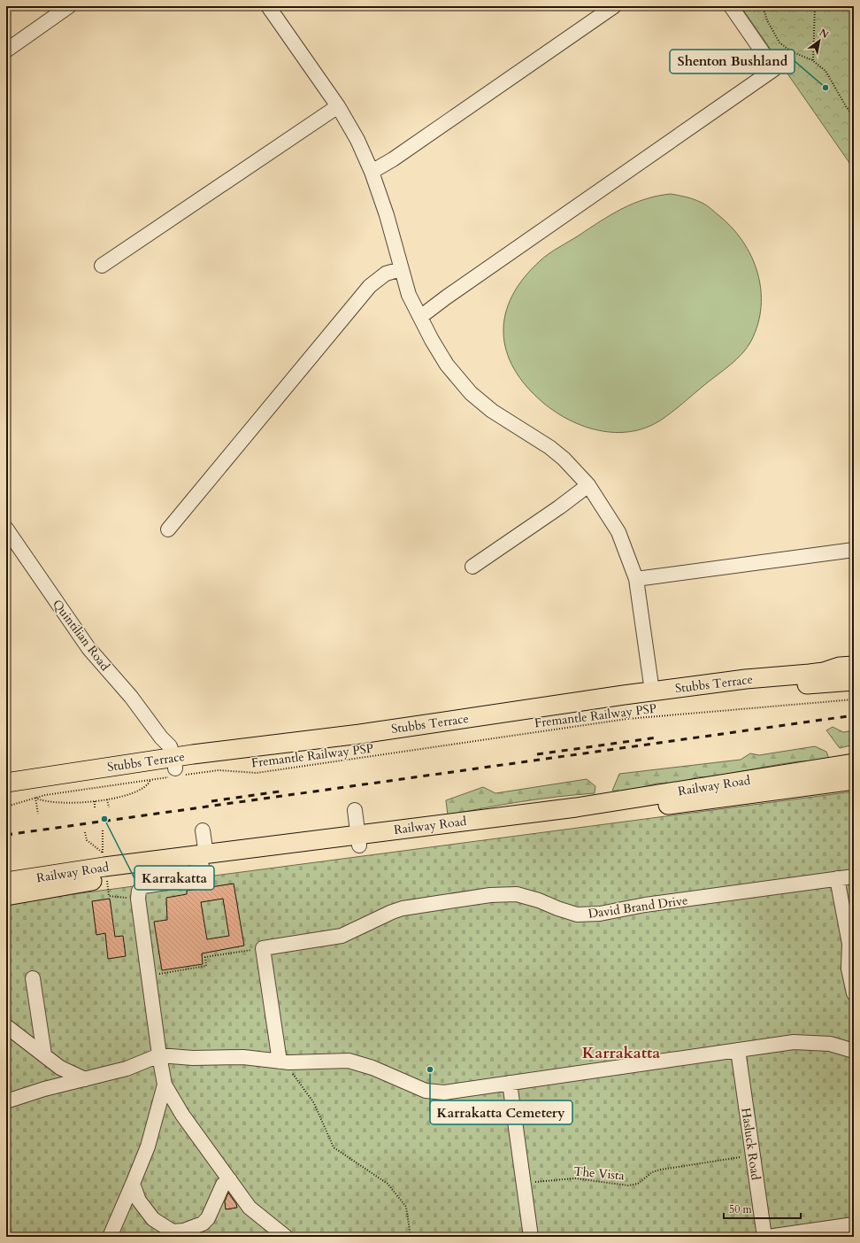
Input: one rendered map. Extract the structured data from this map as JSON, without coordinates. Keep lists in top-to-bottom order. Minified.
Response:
{"streets":{"main road":["Stubbs Terrace","Railway Road"],"street":["Quintilian Road","David Brand Drive","Hasluck Road"],"path":["Fremantle Railway PSP","The Vista"]},"crossings":[["Quintilian Road","Stubbs Terrace"],["Quintilian Road","Fremantle Railway PSP"],["Stubbs Terrace","Fremantle Railway PSP"],["Hasluck Road","The Vista"]],"districts":["Karrakatta"],"places":["Shenton Bushland","Karrakatta","Karrakatta Cemetery"],"scale_bar":"50 m","north":"top right"}
